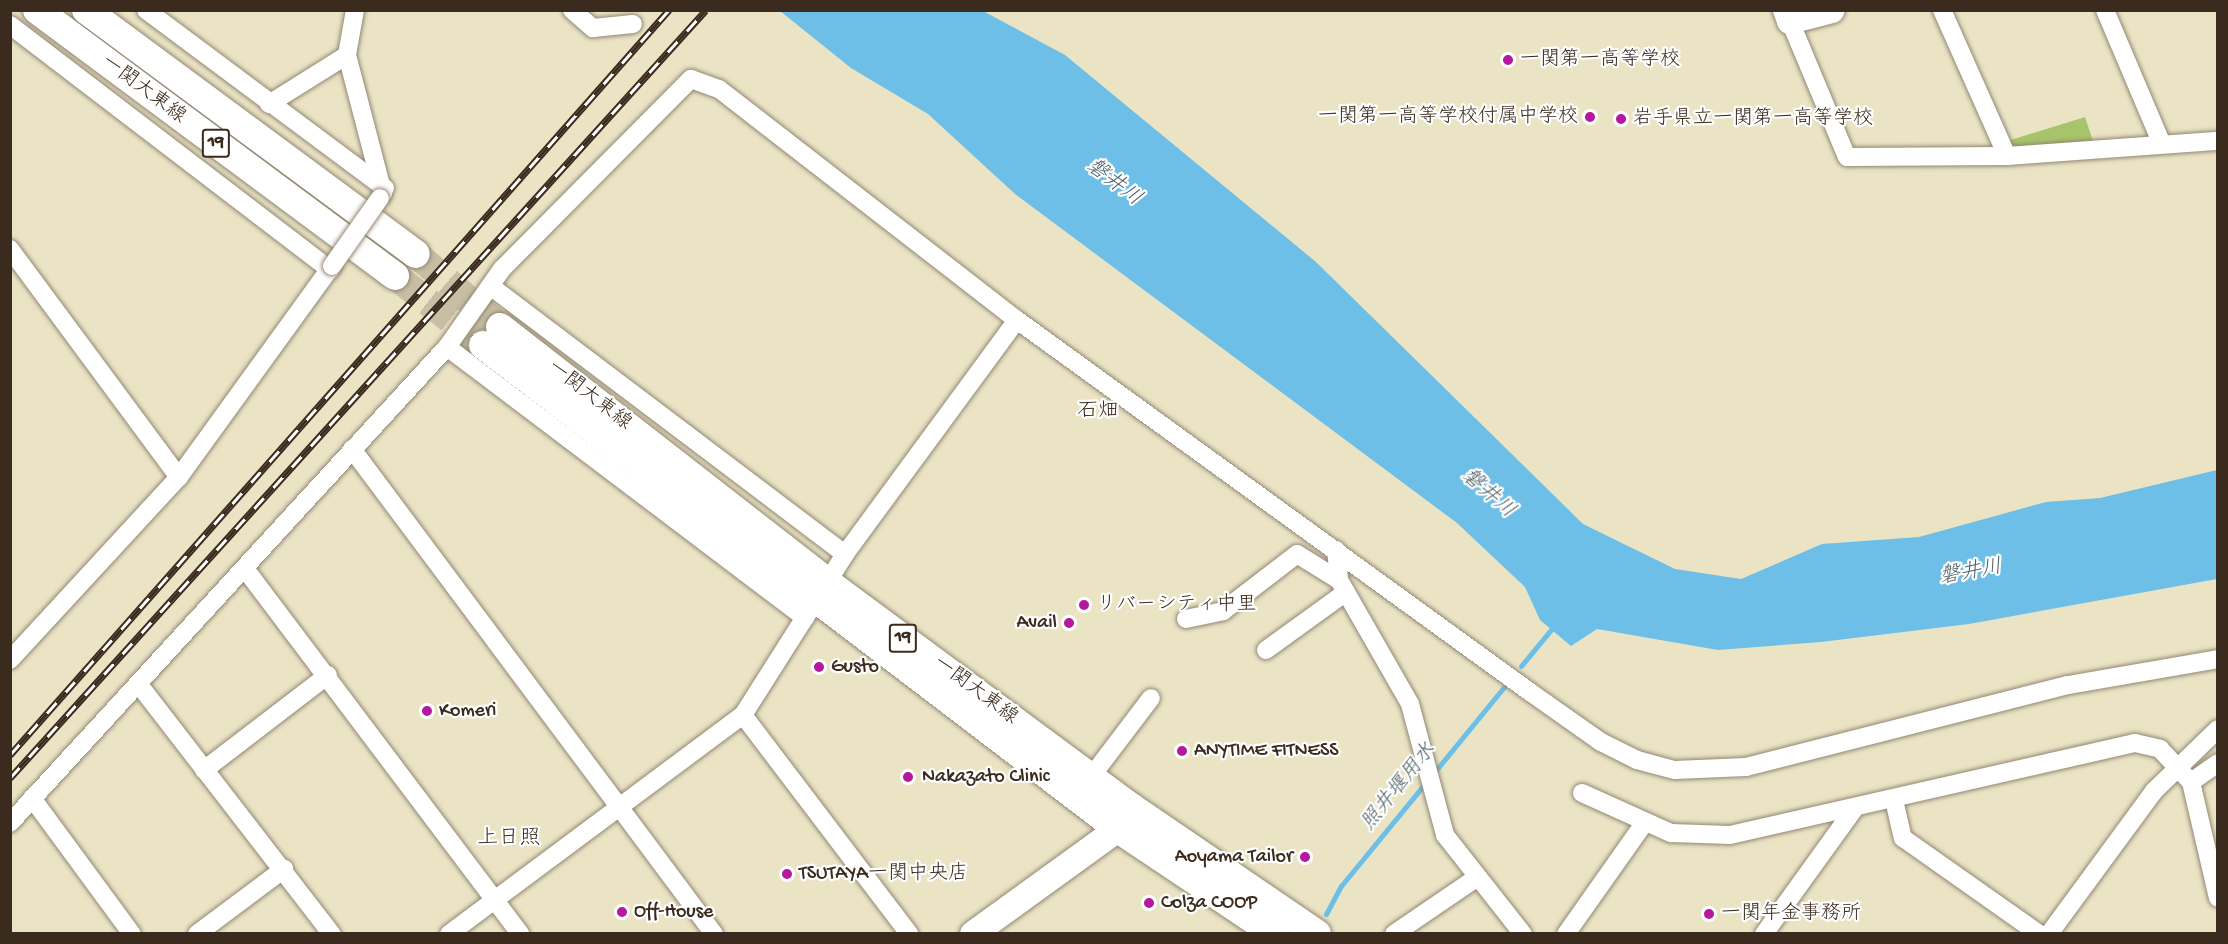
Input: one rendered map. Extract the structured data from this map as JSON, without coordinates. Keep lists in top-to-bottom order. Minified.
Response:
{"streets":{"main road":["一関大東線","19"]},"districts":["石畑","上日照"],"water":["磐井川","照井堰用水"],"places":["一関第一高等学校","一関第一高等学校付属中学校","岩手県立一関第一高等学校","リバーシティ中里","Avail","Gusto","Komeri","ANYTIME FITNESS","Nakazato Clinic","Aoyama Tailor","TSUTAYA一関中央店","Colza COOP","Off-House","一関年金事務所"]}
